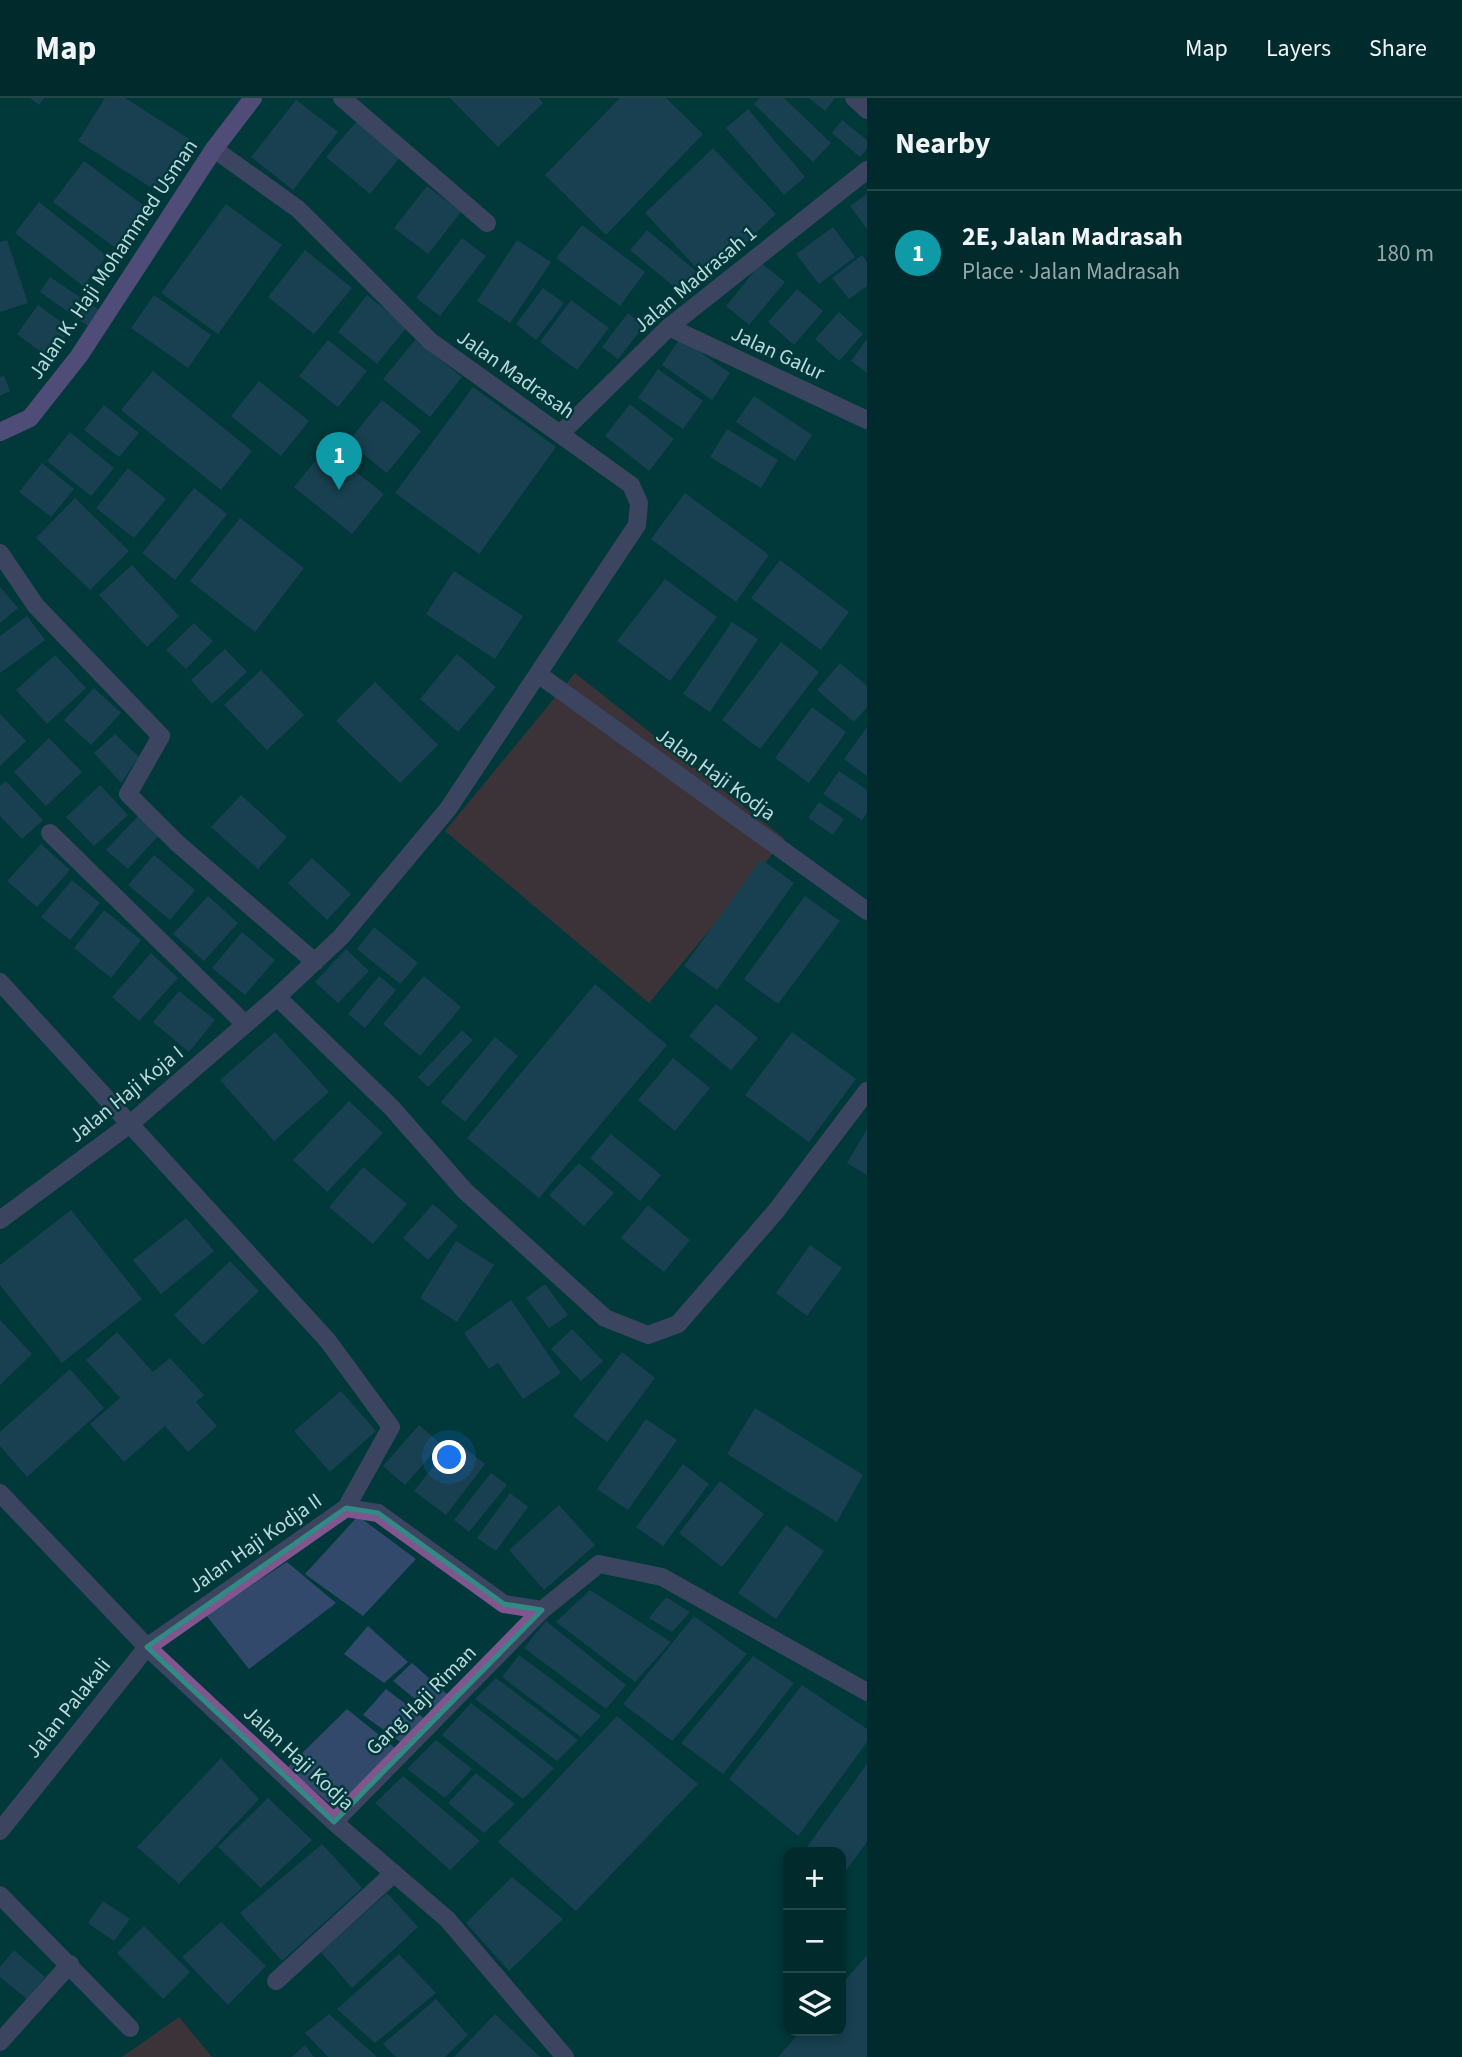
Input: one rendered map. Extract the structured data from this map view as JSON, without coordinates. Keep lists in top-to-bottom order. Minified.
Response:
{"streets":{"street":["Jalan K. Haji Mohammed Usman","Jalan Madrasah 1","Jalan Galur","Jalan Madrasah","Jalan Haji Kodja","Jalan Haji Koja I","Jalan Haji Kodja II","Gang Haji Riman","Jalan Palakali"]},"crossings":[["Jalan K. Haji Mohammed Usman","Jalan Madrasah"],["Jalan Madrasah 1","Jalan Galur"],["Jalan Madrasah 1","Jalan Madrasah"],["Jalan Madrasah","Jalan Haji Kodja"],["Jalan Madrasah","Jalan Haji Koja I"],["Jalan Haji Kodja","Jalan Haji Kodja II"],["Jalan Haji Kodja","Gang Haji Riman"],["Jalan Haji Kodja","Jalan Palakali"],["Jalan Haji Kodja II","Gang Haji Riman"],["Jalan Haji Kodja II","Jalan Palakali"]],"page":{"header":"Map","nav":["Map","Layers","Share"],"heading":"Nearby","list":[{"mark":"1","name":"2E, Jalan Madrasah","note":"Place · Jalan Madrasah","value":"180 m"}],"pins":"1","map_buttons":["+","−"]}}
